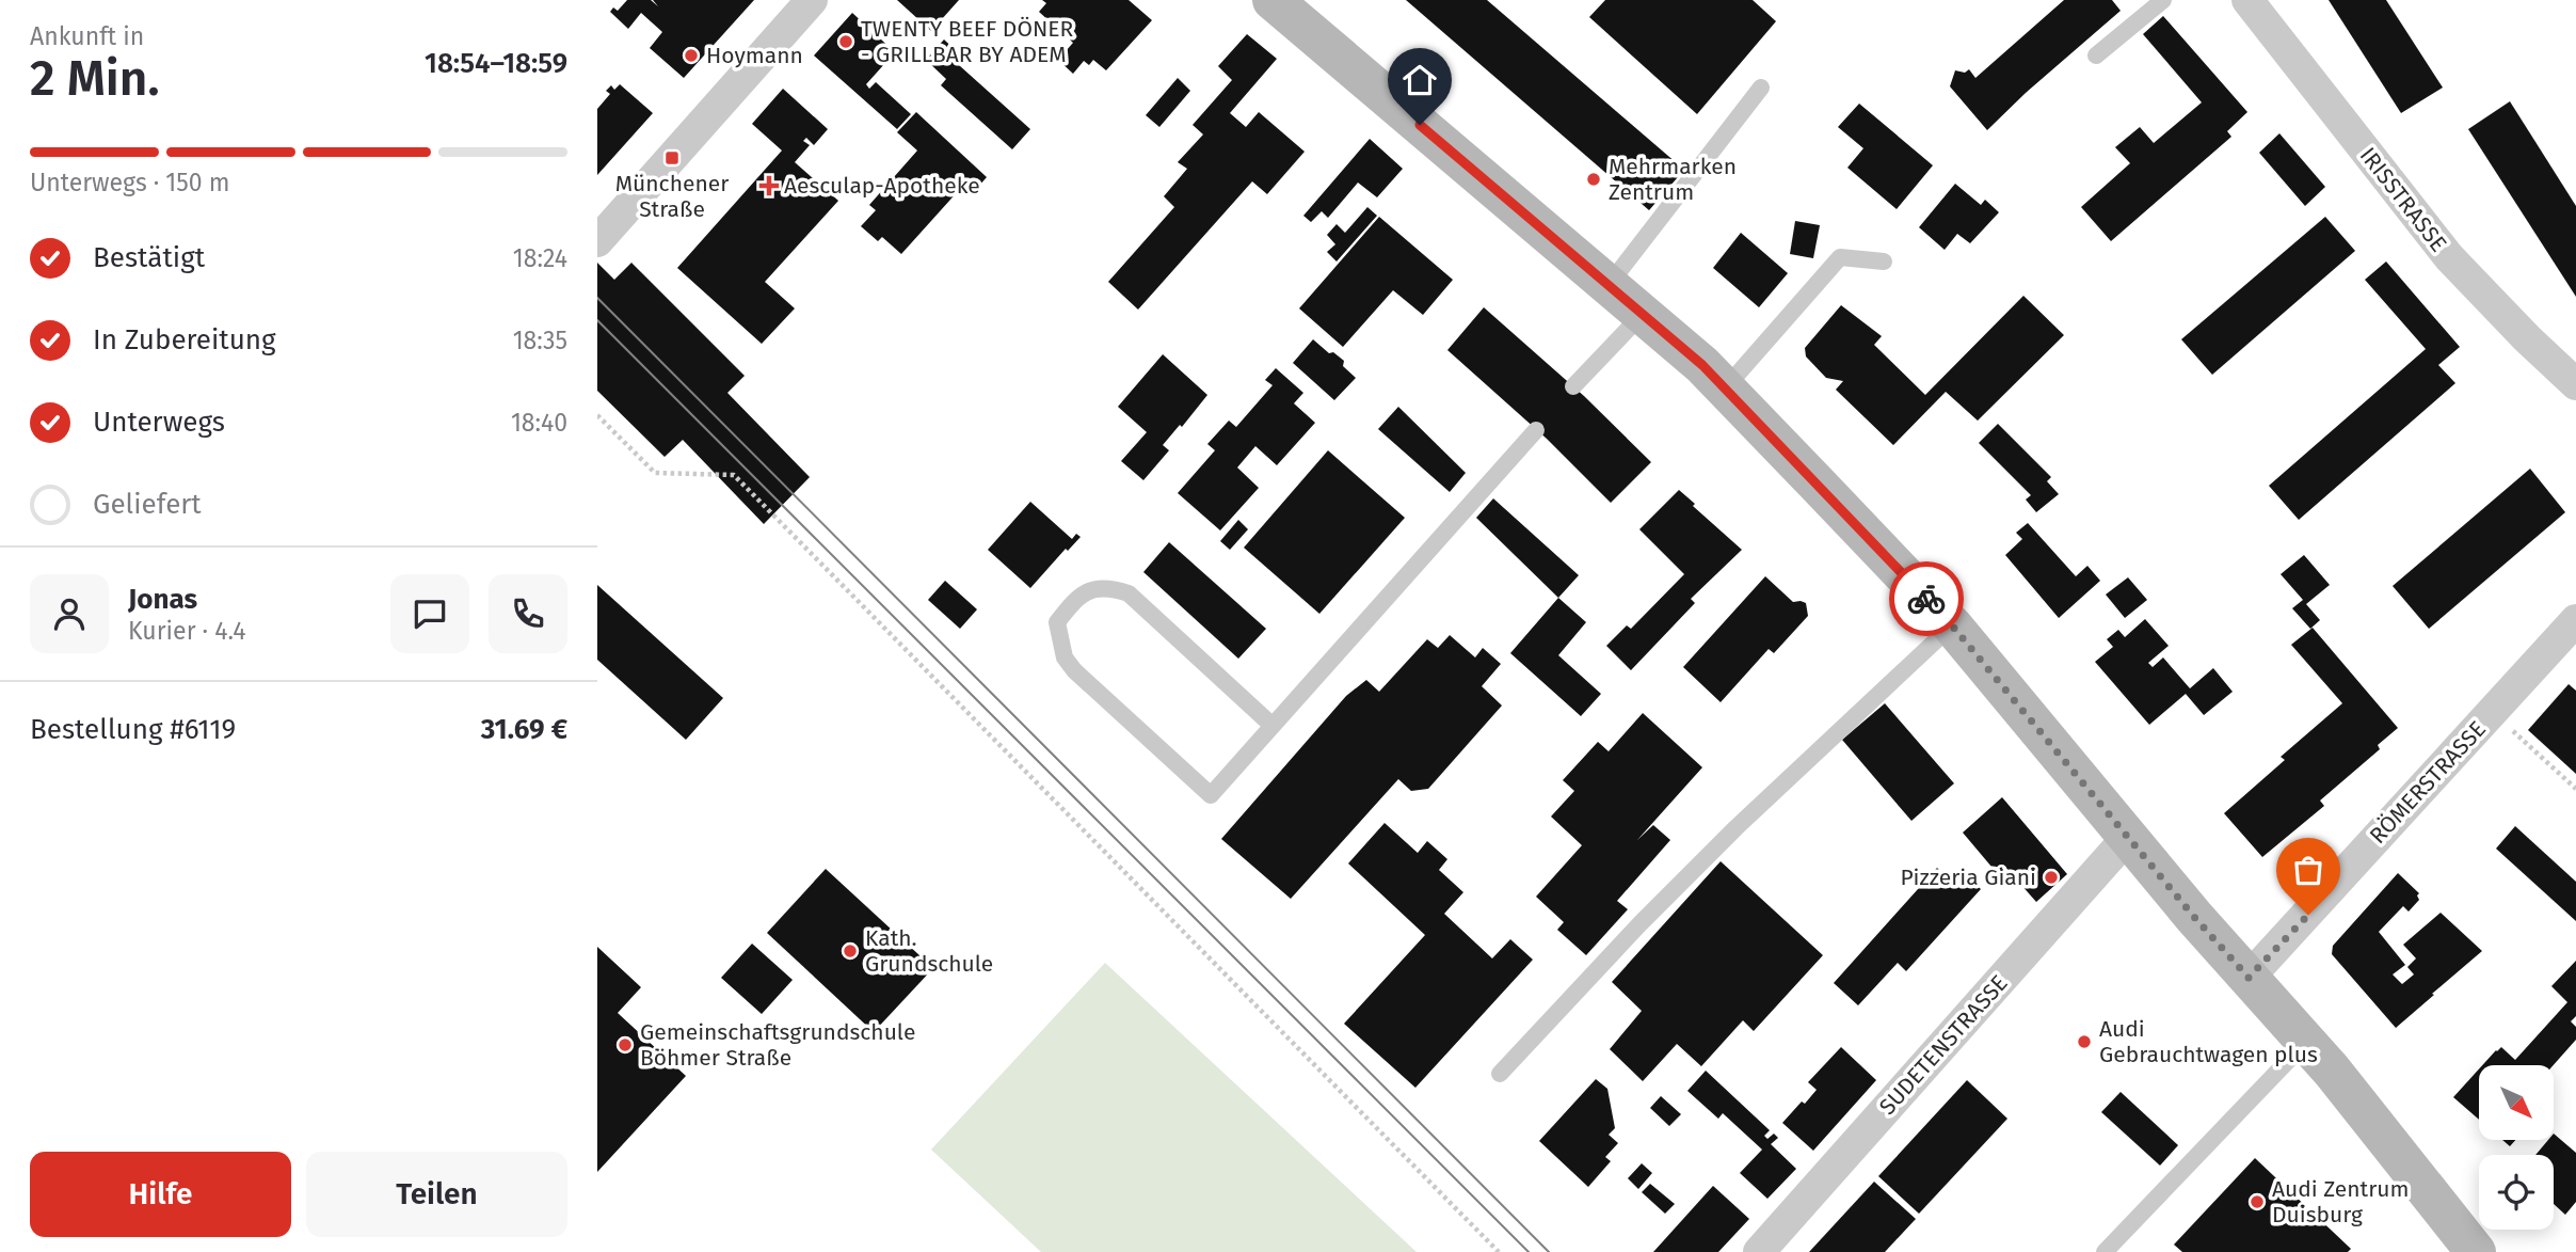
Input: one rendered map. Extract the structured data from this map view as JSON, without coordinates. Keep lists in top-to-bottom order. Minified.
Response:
{"streets":{"street":["IRISSTRASSE","RÖMERSTRASSE","SUDETENSTRASSE"]},"places":{"other":["TWENTY BEEF DÖNER - GRILLBAR BY ADEM","Hoymann","Mehrmarken Zentrum","Pizzeria Giani","Kath. Grundschule","Audi Gebrauchtwagen plus","Gemeinschaftsgrundschule Böhmer Straße","Audi Zentrum Duisburg"],"transit":["Münchener Straße"],"health":["Aesculap-Apotheke"]},"north":"bottom right","page":{"heading":["2 Min.","Ankunft in","18:54–18:59"],"panel":["Jonas","Kurier · 4.4","Bestellung #6119","31.69 €"],"bar":"Unterwegs · 150 m","list":[["Bestätigt","18:24"],["In Zubereitung","18:35"],["Unterwegs","18:40"],"Geliefert"],"buttons":["Hilfe","Teilen"]}}
